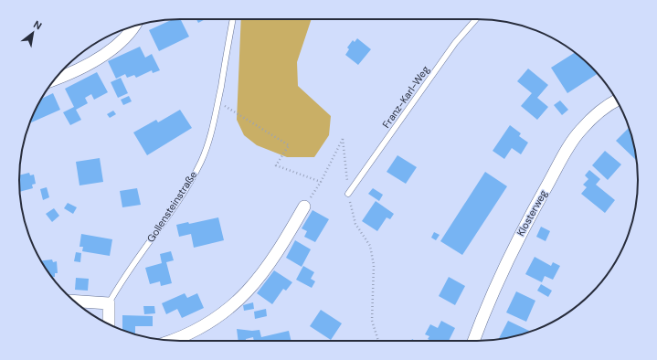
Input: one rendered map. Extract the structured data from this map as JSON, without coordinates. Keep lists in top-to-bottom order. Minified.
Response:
{"streets":{"street":["Gollensteinstraße","Klosterweg"],"lane":["Franz-Karl-Weg"]},"north":"top right"}
